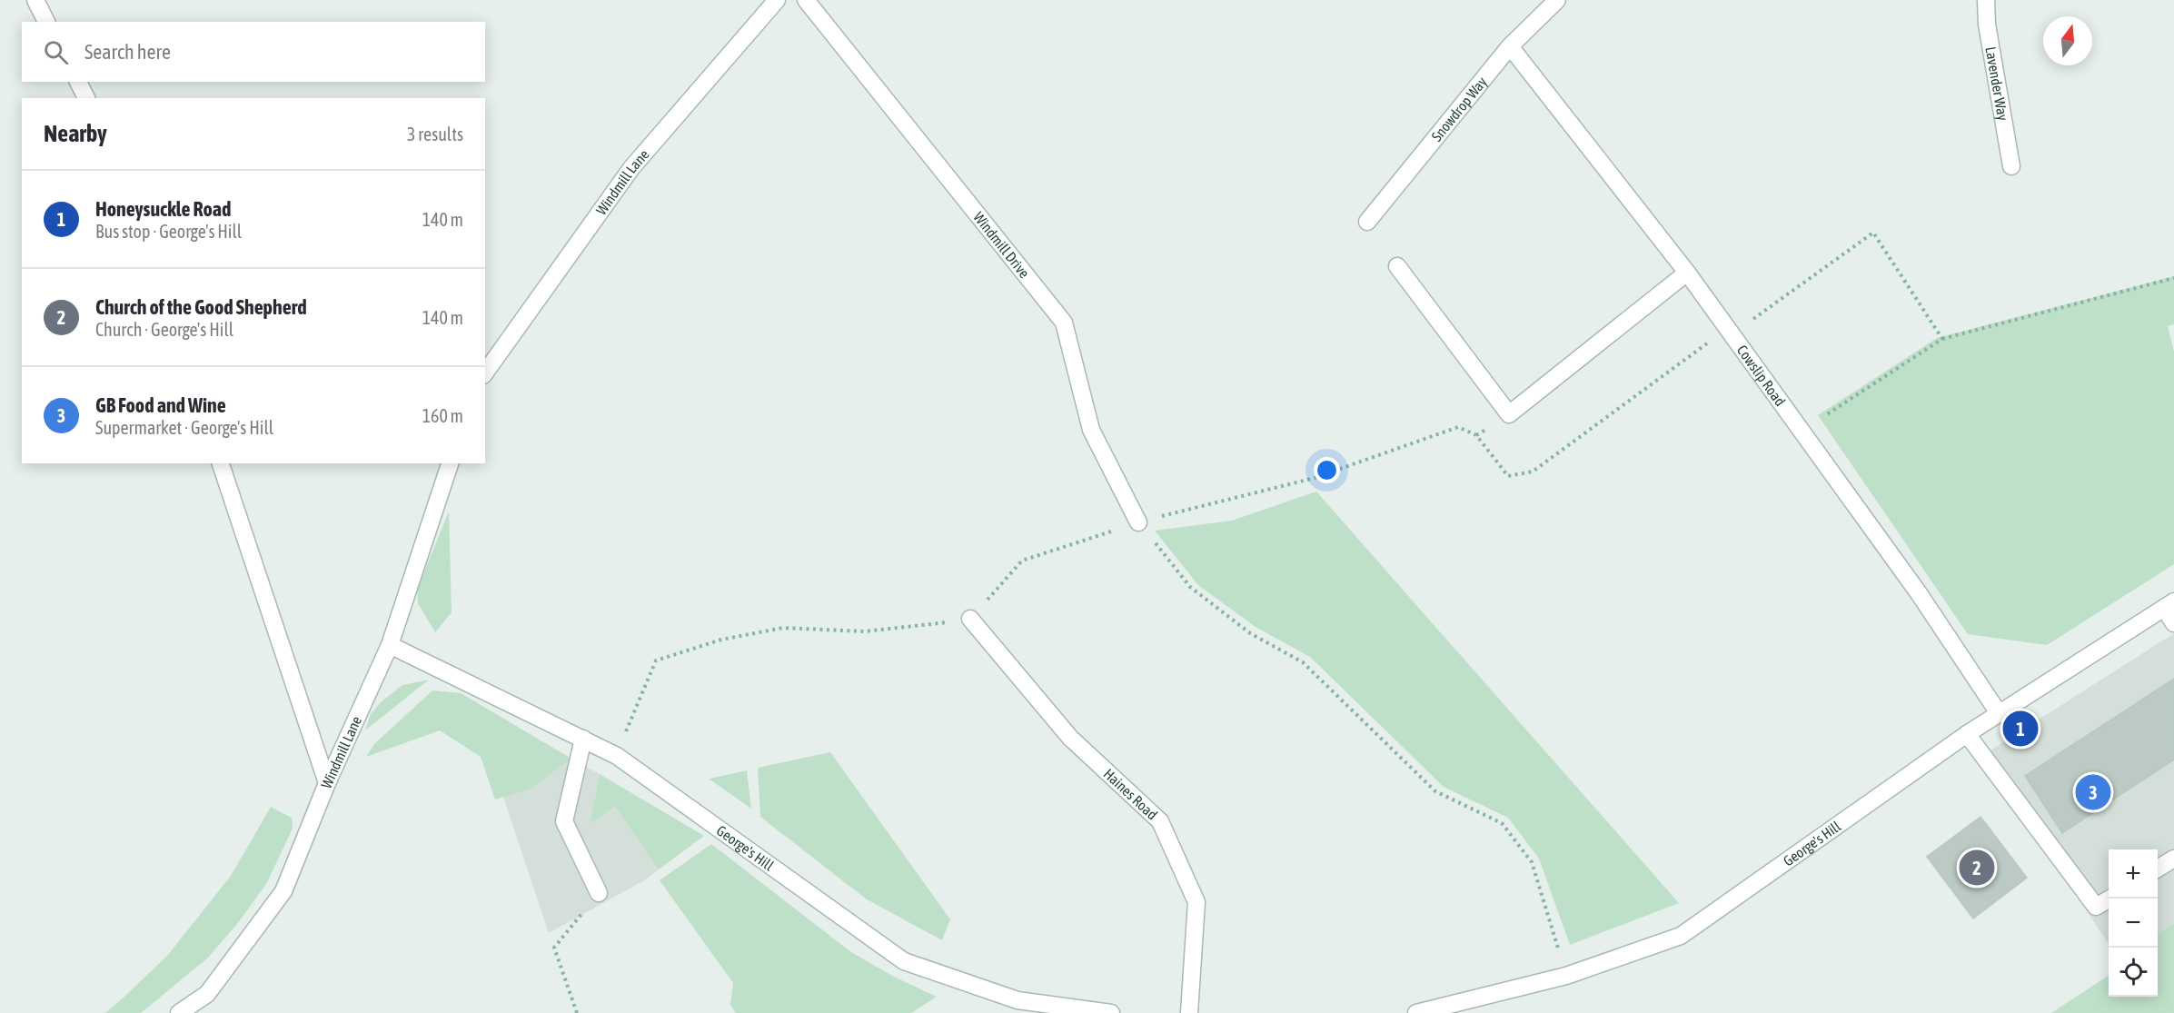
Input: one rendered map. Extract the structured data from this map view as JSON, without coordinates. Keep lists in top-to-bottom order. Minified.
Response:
{"streets":{"street":["Lavender Way","Snowdrop Way","Windmill Lane","Windmill Drive","Cowslip Road","Haines Road","George's Hill"]},"crossings":[["Snowdrop Way","Cowslip Road"],["Windmill Lane","George's Hill"],["Cowslip Road","George's Hill"]],"north":"top","page":{"search":"Search here","heading":["Nearby","3 results"],"list":[{"mark":"1","name":"Honeysuckle Road","note":"Bus stop · George's Hill","value":"140 m"},{"mark":"2","name":"Church of the Good Shepherd","note":"Church · George's Hill","value":"140 m"},{"mark":"3","name":"GB Food and Wine","note":"Supermarket · George's Hill","value":"160 m"}],"pins":["1","3","2"],"map_buttons":["+","−"]}}
